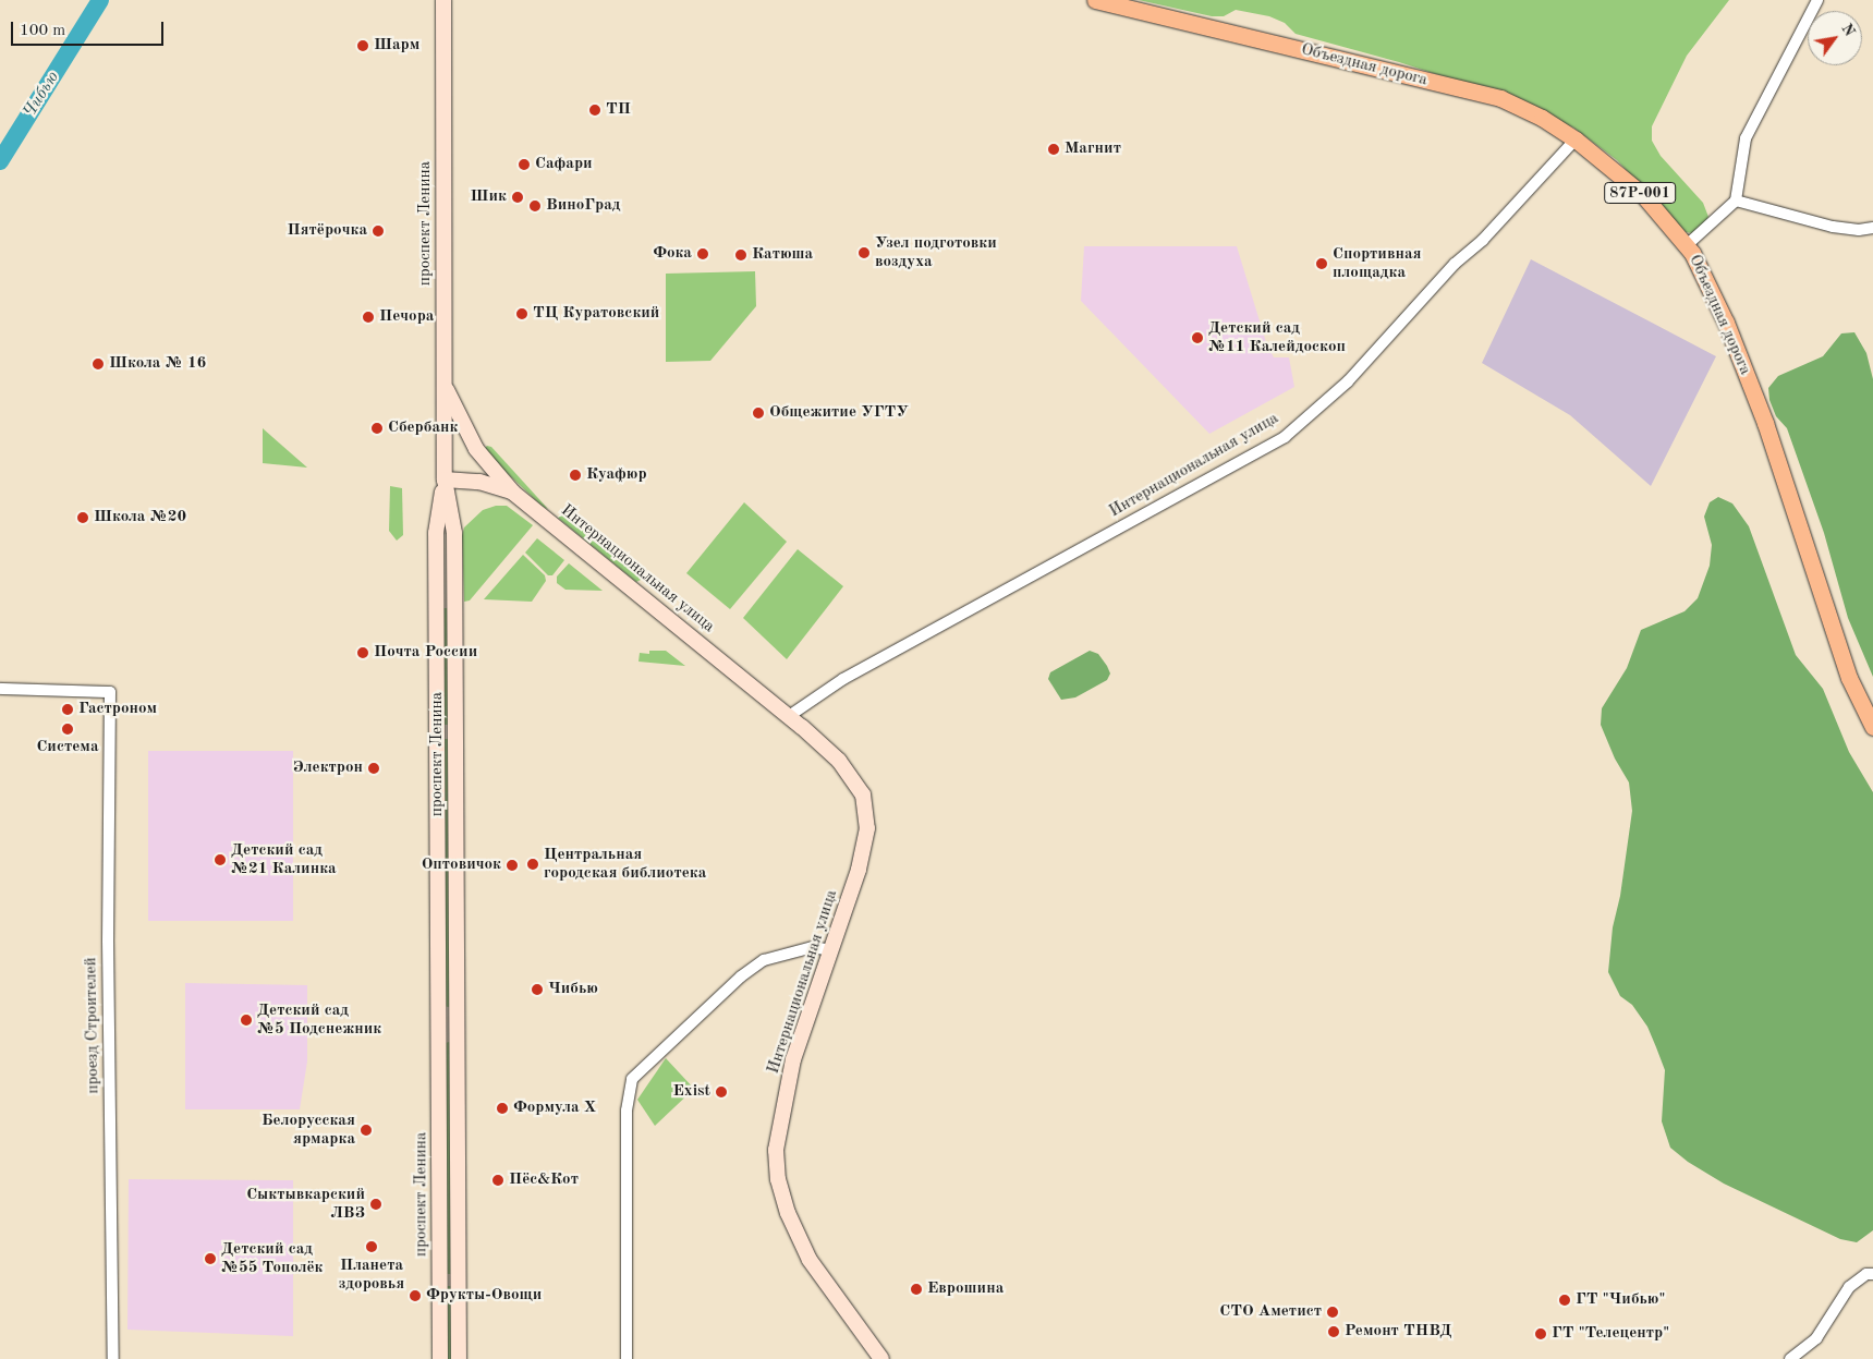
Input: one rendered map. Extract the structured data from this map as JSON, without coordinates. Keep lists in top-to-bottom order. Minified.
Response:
{"streets":{"main road":["Объездная дорога","87Р-001","проспект Ленина","Интернациональная улица"],"street":["проезд Строителей"]},"crossings":[["Объездная дорога","Интернациональная улица"],["проспект Ленина","Интернациональная улица"]],"water":["Чибью"],"places":["Шарм","ТП","Магнит","Сафари","Шик","ВиноГрад","Пятёрочка","Узел подготовки воздуха","Фока","Катюша","Спортивная площадка","ТЦ Куратовский","Печора","Детский сад №11 Калейдоскоп","Школа № 16","Общежитие УГТУ","Сбербанк","Куафюр","Школа №20","Почта России","Гастроном","Система","Электрон","Детский сад №21 Калинка","Центральная городская библиотека","Оптовичок","Чибью","Детский сад №5 Подснежник","Exist","Формула X","Белорусская ярмарка","Пёс&Кот","Сыктывкарский ЛВЗ","Планета здоровья","Детский сад №55 Тополёк","Еврошина","Фрукты-Овощи","ГТ \"Чибью\"","СТО Аметист","Ремонт ТНВД","ГТ \"Телецентр\""],"scale_bar":"100 m","north":"top right"}
